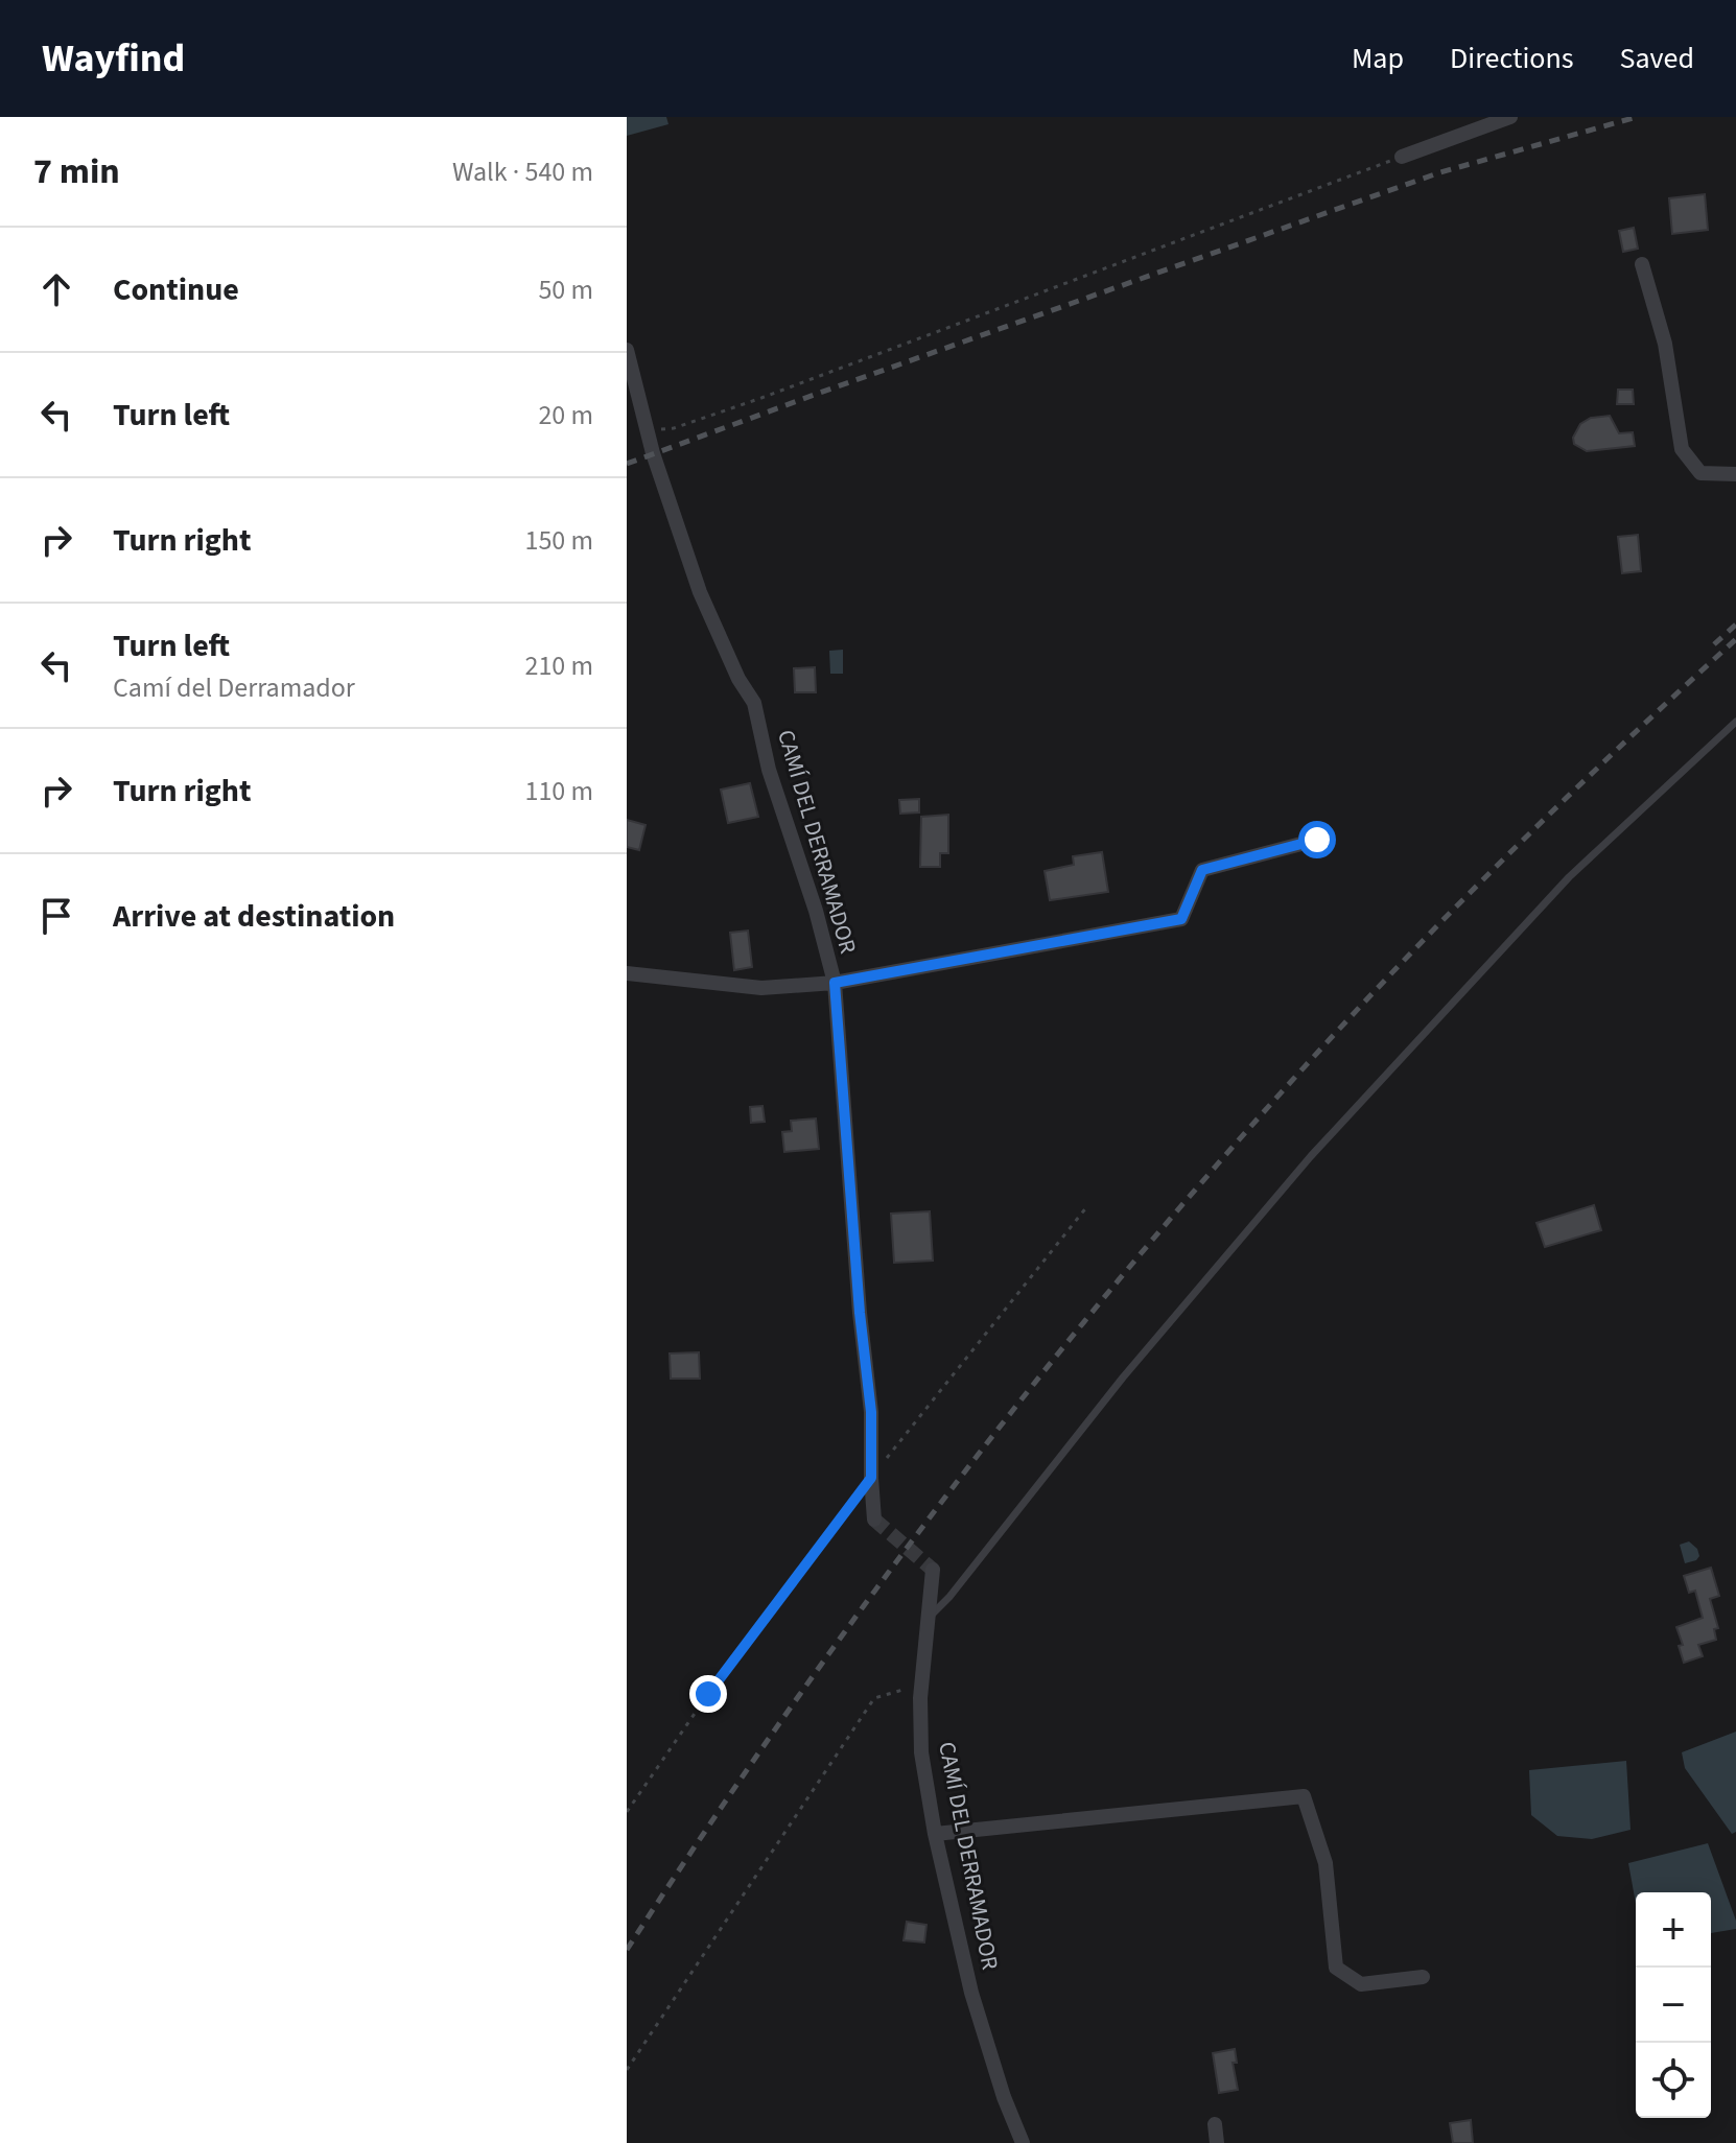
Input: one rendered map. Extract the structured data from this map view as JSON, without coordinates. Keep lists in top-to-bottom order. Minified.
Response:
{"streets":{"street":["CAMÍ DEL DERRAMADOR"]},"page":{"header":"Wayfind","nav":["Map","Directions","Saved"],"heading":["7 min","Walk · 540 m"],"list":[["Continue","50 m"],["Turn left","20 m"],["Turn right","150 m"],["Turn left","Camí del Derramador","210 m"],["Turn right","110 m"],"Arrive at destination"],"map_buttons":["+","−"]}}
